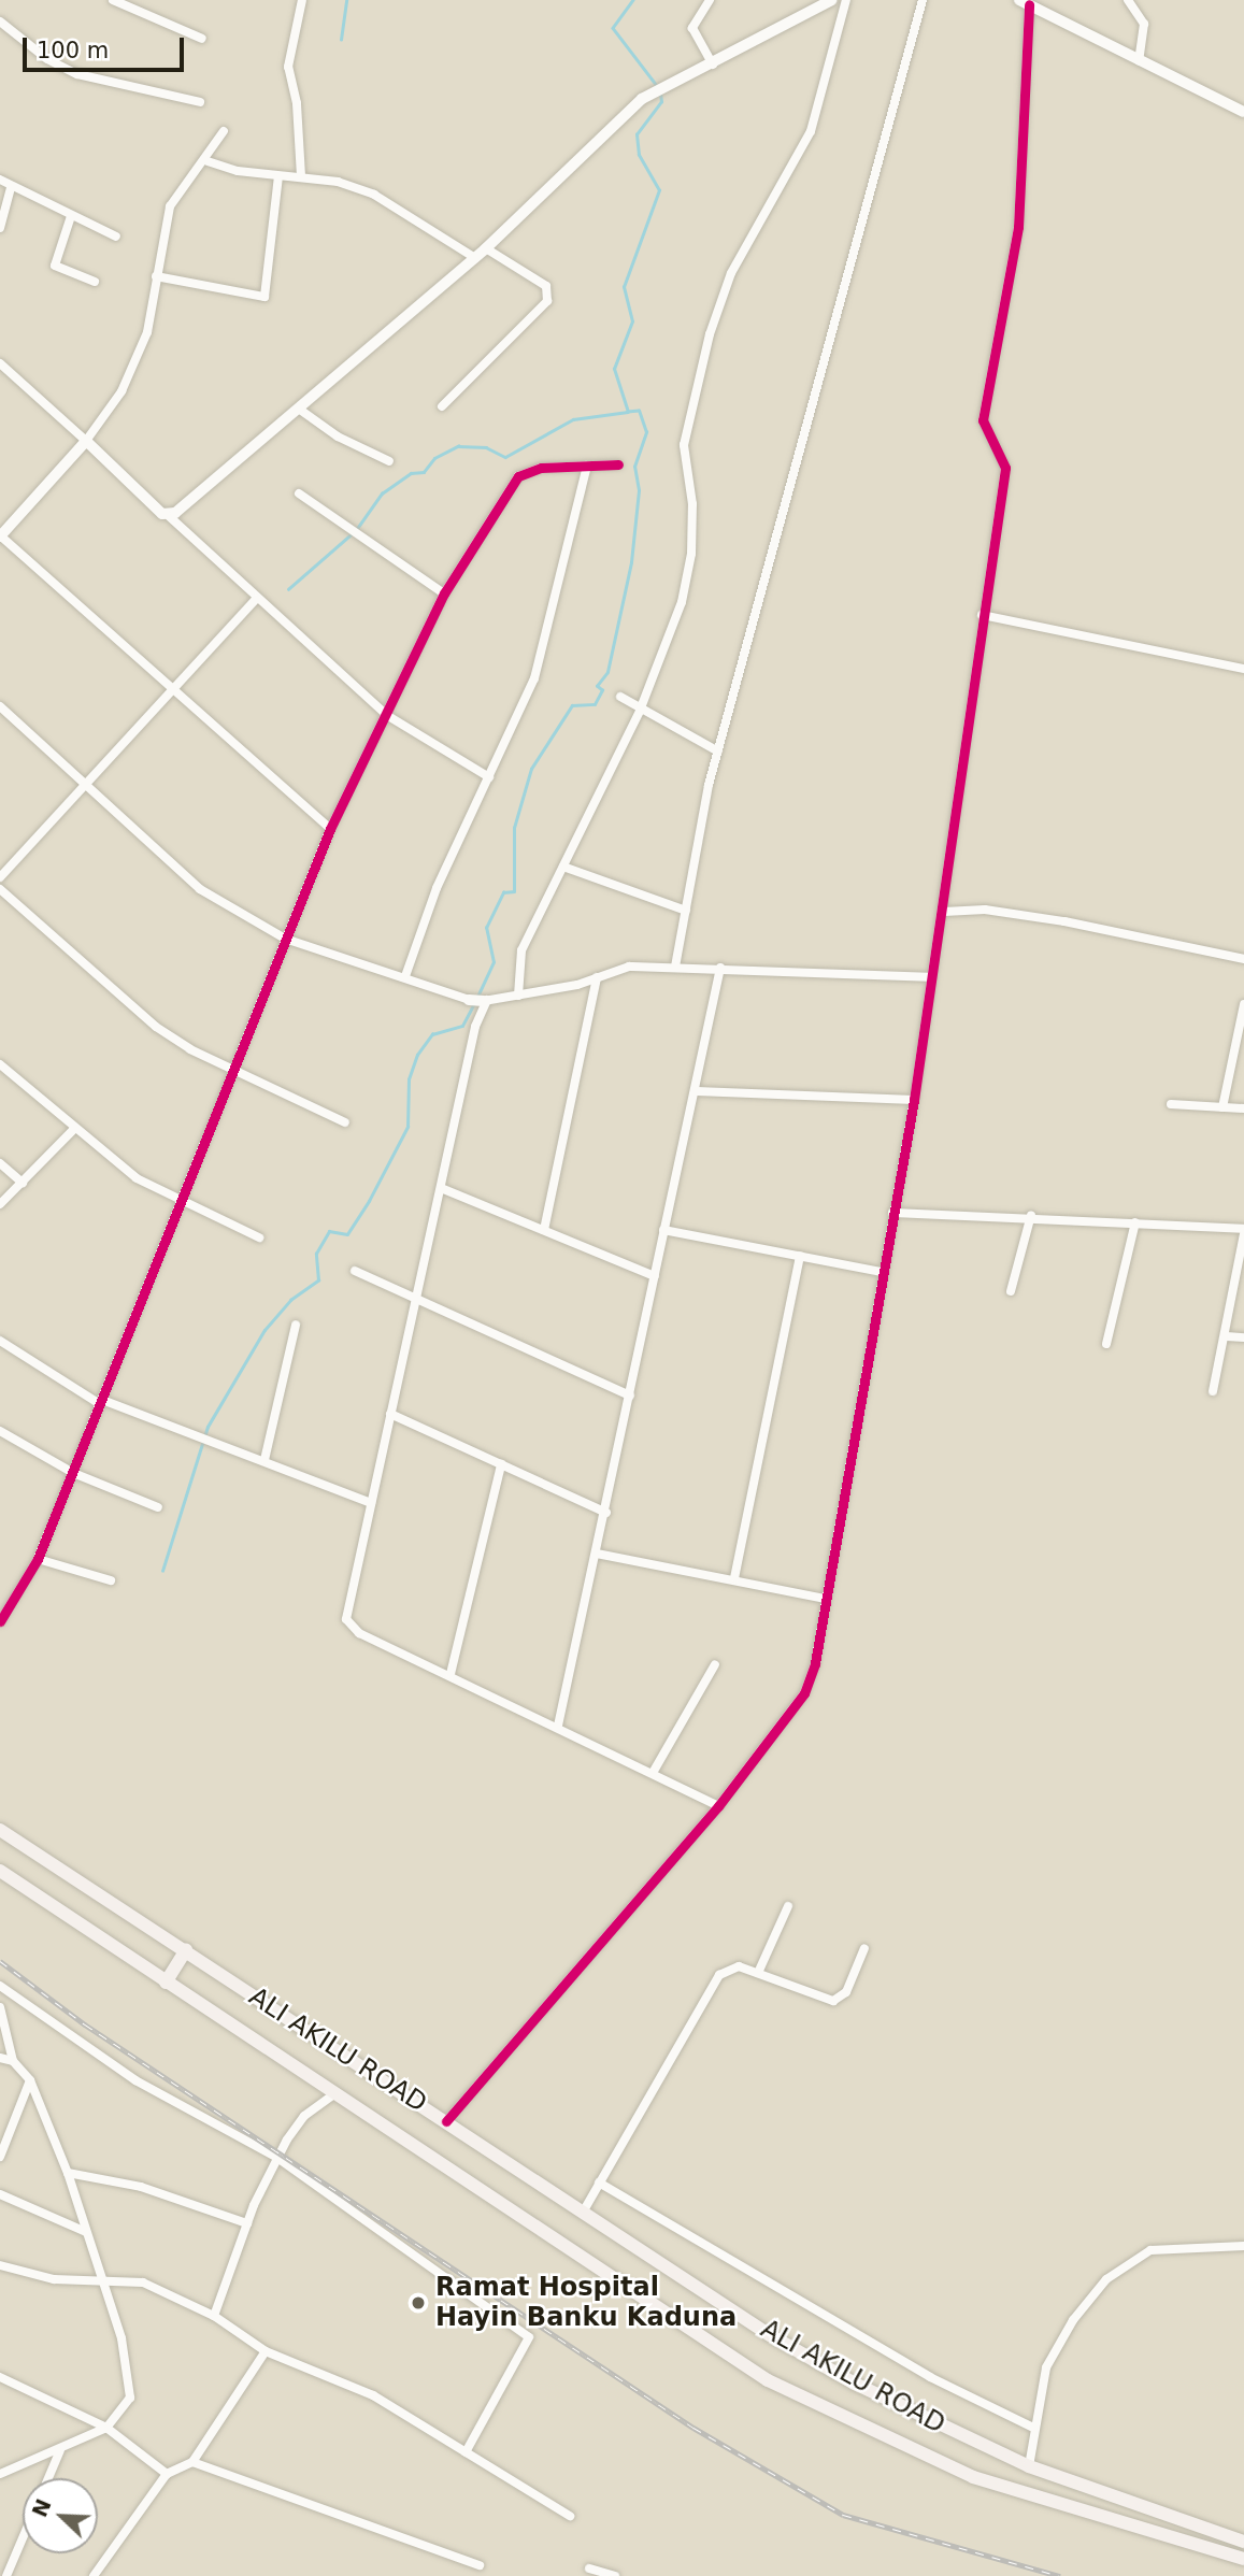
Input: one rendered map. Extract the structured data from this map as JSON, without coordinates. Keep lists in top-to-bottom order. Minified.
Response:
{"streets":{"main road":["ALI AKILU ROAD"]},"places":["Ramat Hospital Hayin Banku Kaduna"],"scale_bar":"100 m","north":"top left"}
